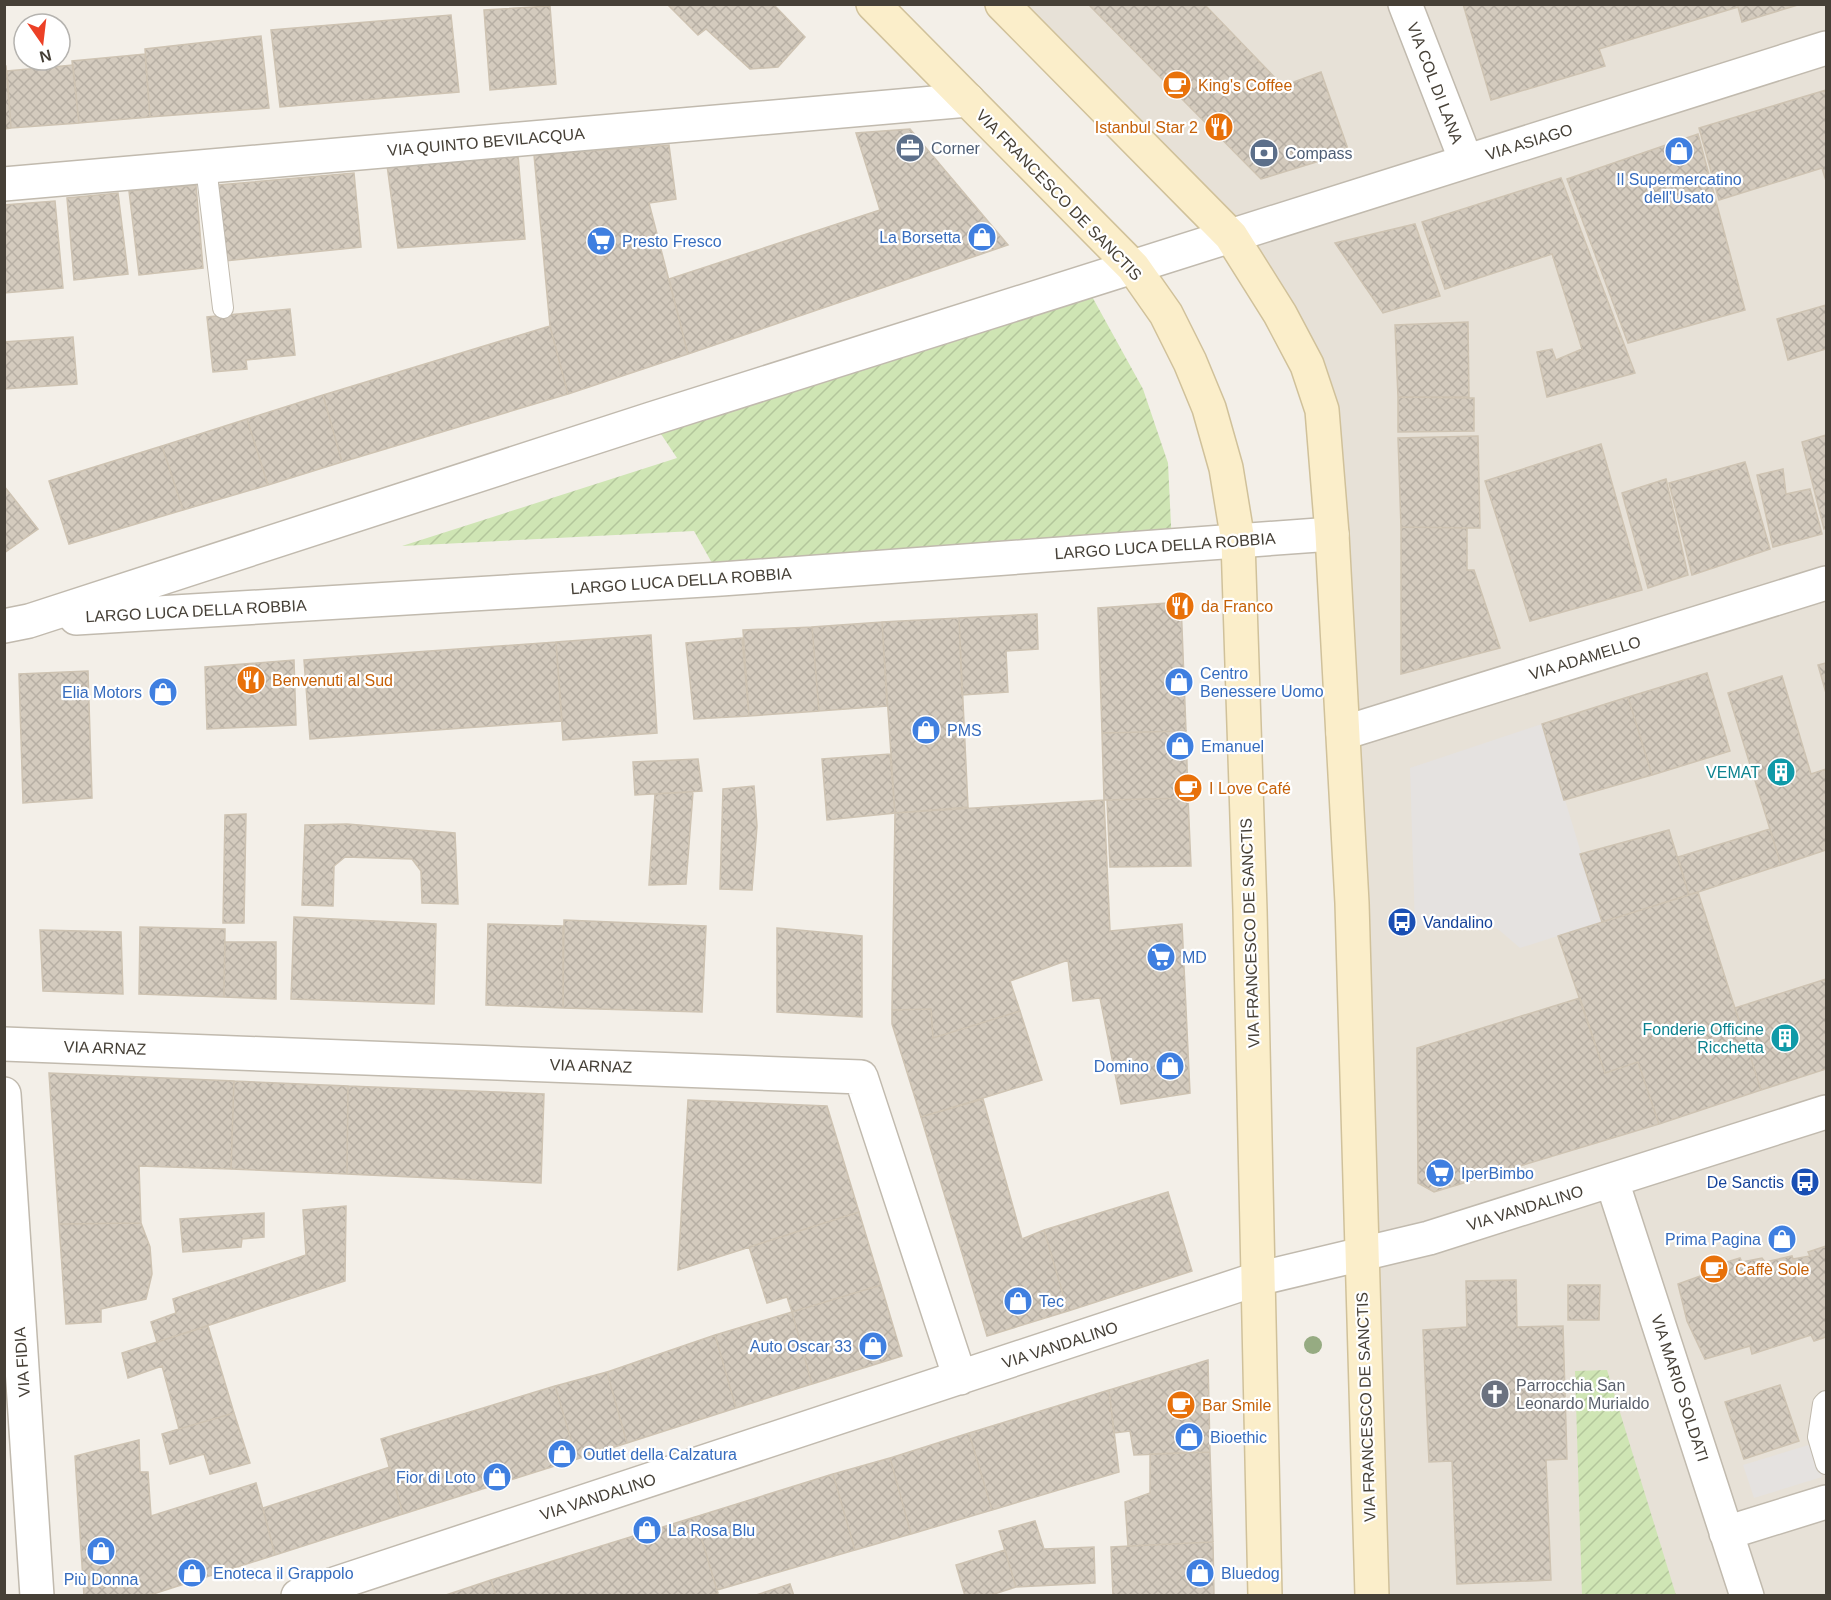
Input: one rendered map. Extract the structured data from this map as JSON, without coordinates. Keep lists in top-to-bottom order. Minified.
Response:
{"streets":{"main road":["VIA FRANCESCO DE SANCTIS"],"street":["VIA COL DI LANA","VIA QUINTO BEVILACQUA","VIA ASIAGO","LARGO LUCA DELLA ROBBIA","VIA ADAMELLO","VIA ARNAZ","VIA VANDALINO","VIA FIDIA","VIA MARIO SOLDATI"]},"crossings":[["VIA COL DI LANA","VIA ASIAGO"],["VIA QUINTO BEVILACQUA","VIA FRANCESCO DE SANCTIS"],["VIA ASIAGO","VIA FRANCESCO DE SANCTIS"],["VIA ASIAGO","LARGO LUCA DELLA ROBBIA"],["VIA FRANCESCO DE SANCTIS","LARGO LUCA DELLA ROBBIA"],["VIA FRANCESCO DE SANCTIS","VIA ADAMELLO"],["VIA FRANCESCO DE SANCTIS","VIA VANDALINO"],["VIA ARNAZ","VIA VANDALINO"],["VIA VANDALINO","VIA MARIO SOLDATI"]],"places":{"cafe":["King's Coffee","I Love Café","Caffè Sole","Bar Smile"],"restaurant":["Istanbul Star 2","da Franco","Benvenuti al Sud"],"office":["Corner"],"shop":["Il Supermercatino dell'Usato","La Borsetta","Centro Benessere Uomo","Elia Motors","PMS","Emanuel","Domino","Prima Pagina","Tec","Auto Oscar 33","Bioethic","Outlet della Calzatura","Fior di Loto","La Rosa Blu","Più Donna","Enoteca il Grappolo","Bluedog"],"bank":["Compass"],"supermarket":["Presto Fresco","MD","IperBimbo"],"building":["VEMAT","Fonderie Officine Ricchetta"],"bus stop":["Vandalino","De Sanctis"],"church":["Parrocchia San Leonardo Murialdo"]},"north":"bottom"}
